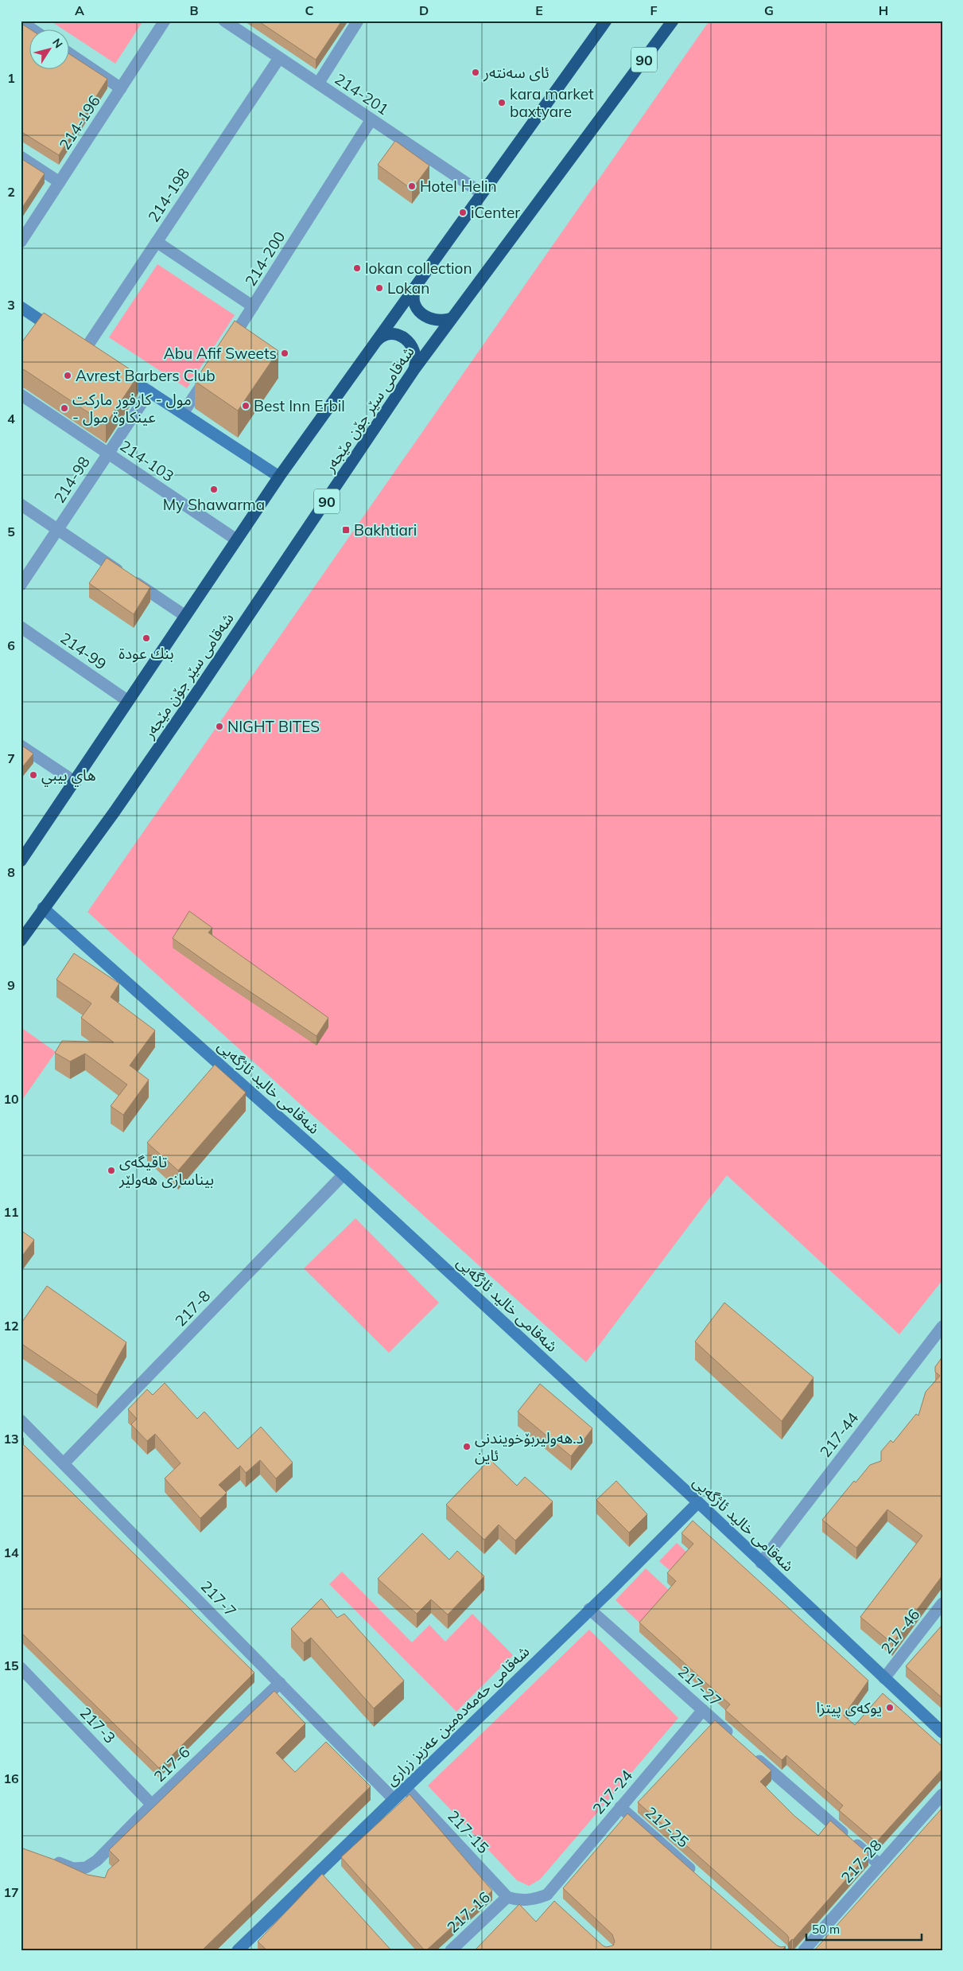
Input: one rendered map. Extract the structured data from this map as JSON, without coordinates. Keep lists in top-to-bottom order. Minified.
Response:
{"streets":{"highway":["90","شەقامی سێر جۆن مێجەر"],"street":["214-201","214-196","214-198","214-200","214-103","214-98","214-99","شەقامی خالید ئاژگەیی","217-8","217-44","217-7","217-46","217-27","شەقامی حەمەدەمین عەزیز زراری","217-3","217-6","217-24","217-25","217-15","217-28","217-16"]},"crossings":[["214-201","214-198"],["214-201","214-200"],["شەقامی سێر جۆن مێجەر","شەقامی خالید ئاژگەیی"],["214-103","214-98"],["شەقامی خالید ئاژگەیی","217-8"],["شەقامی خالید ئاژگەیی","217-44"],["شەقامی خالید ئاژگەیی","217-46"],["شەقامی خالید ئاژگەیی","شەقامی حەمەدەمین عەزیز زراری"],["217-8","217-7"],["217-7","شەقامی حەمەدەمین عەزیز زراری"],["217-7","217-6"],["217-27","شەقامی حەمەدەمین عەزیز زراری"],["217-27","217-24"],["شەقامی حەمەدەمین عەزیز زراری","217-15"],["217-3","217-6"],["217-24","217-25"],["217-15","217-16"]],"places":{"other":["ئای سەنتەر","kara market baxtyare","Hotel Helin","iCenter","lokan collection","Lokan","Abu Afif Sweets","Avrest Barbers Club","Best Inn Erbil","مول - كارفور ماركت - عينكاوة مول","My Shawarma","بنك عودة","NIGHT BITES","هاي بيبي","تاقیگەی بیناسازی هەولێر","د.هه‌ولیربۆخویندنی ئاین","یوکەی پیتزا"],"transit":["Bakhtiari"]},"scale_bar":"50 m","north":"top right","grid":{"columns":["A","B","C","D","E","F","G","H"],"rows":["1","2","3","4","5","6","7","8","9","10","11","12","13","14","15","16","17"]}}
